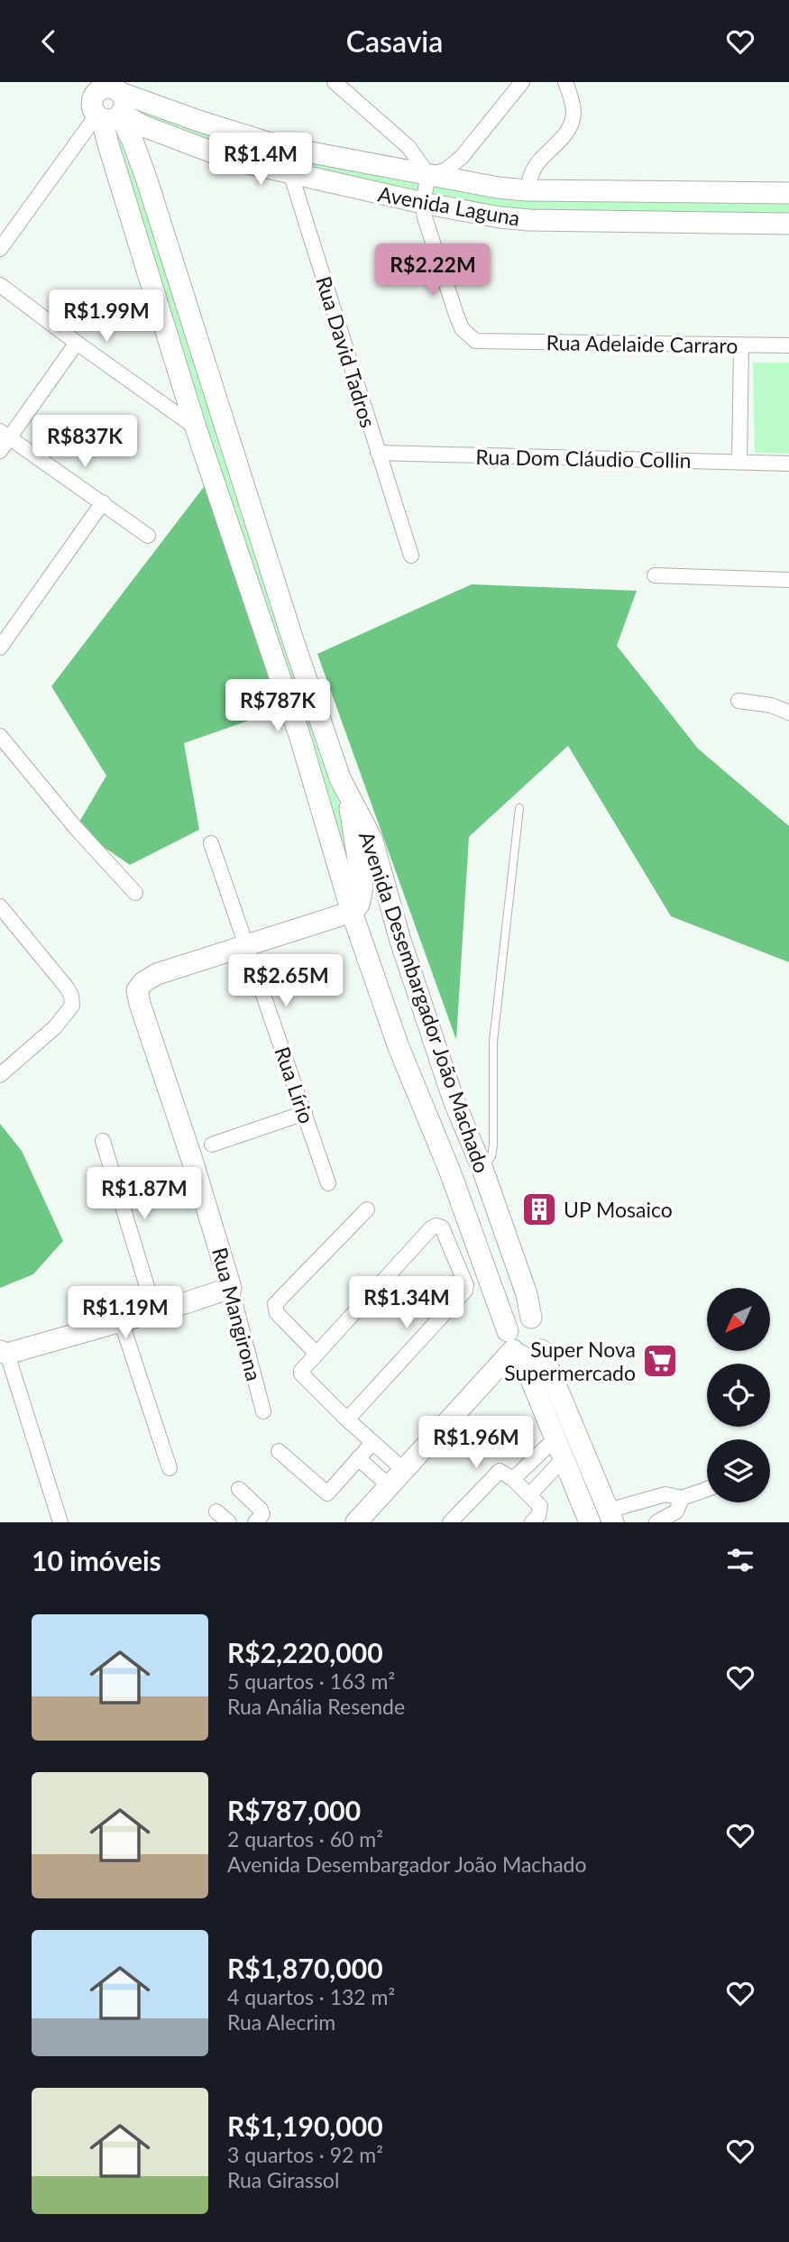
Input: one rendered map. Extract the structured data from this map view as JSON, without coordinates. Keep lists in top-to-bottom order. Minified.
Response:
{"streets":{"street":["Avenida Laguna","Rua Adelaide Carraro","Rua David Tadros","Rua Dom Cláudio Collin","Avenida Desembargador João Machado","Rua Lírio","Rua Mangirona"]},"crossings":[["Avenida Laguna","Rua Adelaide Carraro"],["Avenida Laguna","Rua David Tadros"],["Avenida Laguna","Avenida Desembargador João Machado"],["Rua David Tadros","Rua Dom Cláudio Collin"],["Rua Lírio","Rua Mangirona"]],"places":{"building":["UP Mosaico"],"supermarket":["Super Nova Supermercado"]},"north":"bottom left","page":{"header":"Casavia","price":["R$1.4M","R$2.22M","R$1.99M","R$837K","R$787K","R$2.65M","R$1.87M","R$1.34M","R$1.19M","R$1.96M"],"heading":"10 imóveis","list":[{"name":"R$2,220,000","note":"5 quartos · 163 m² · Rua Anália Resende"},{"name":"R$787,000","note":"2 quartos · 60 m² · Avenida Desembargador João Machado"},{"name":"R$1,870,000","note":"4 quartos · 132 m² · Rua Alecrim"},{"name":"R$1,190,000","note":"3 quartos · 92 m² · Rua Girassol"}]}}
